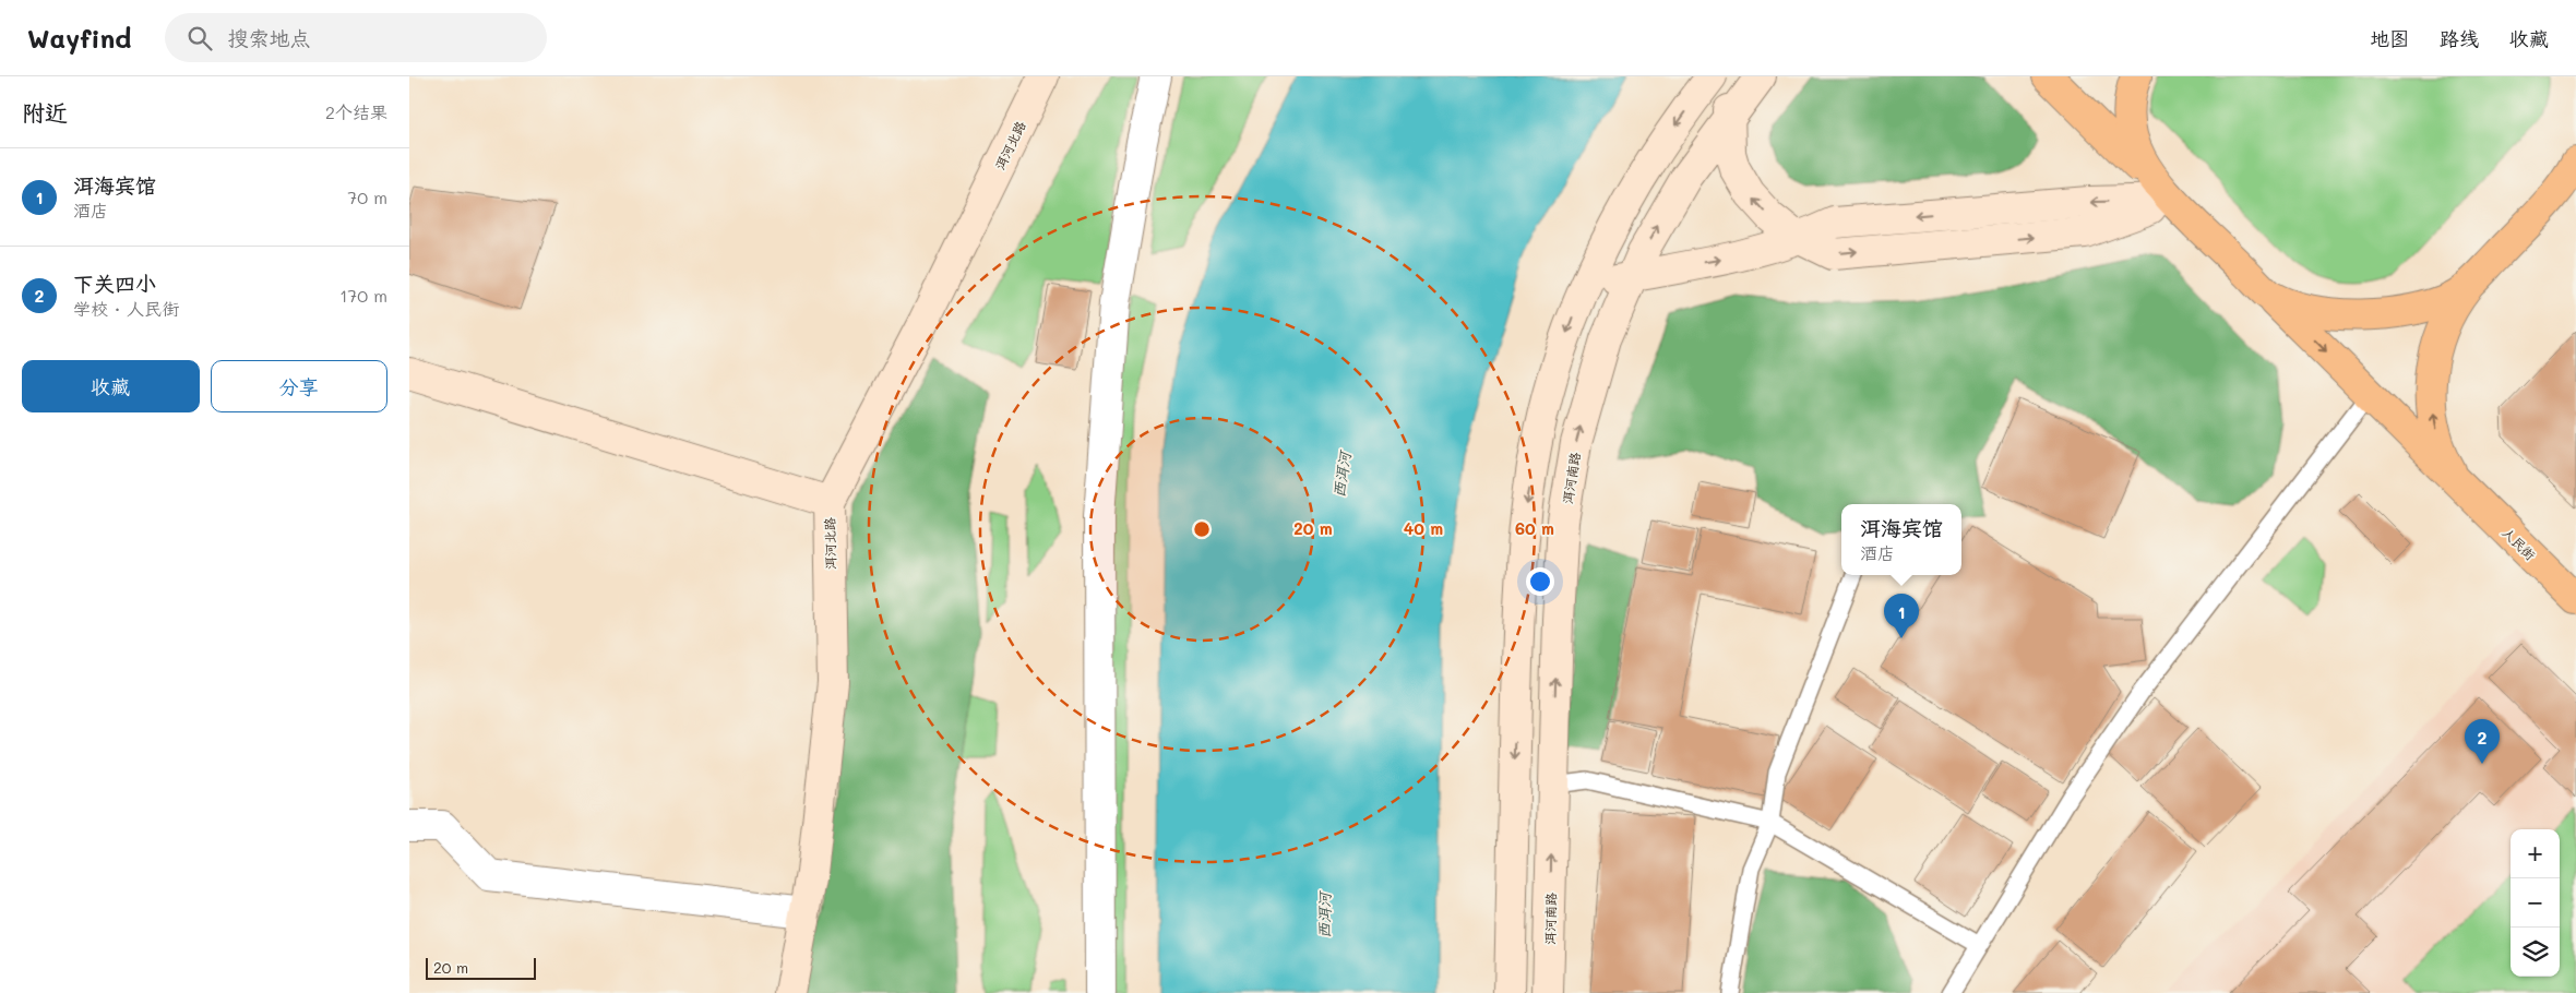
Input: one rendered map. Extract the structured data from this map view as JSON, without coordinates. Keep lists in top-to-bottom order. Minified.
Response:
{"streets":{"main road":["洱河北路","洱河南路","人民街"]},"water":["西洱河"],"scale_bar":"20 m","page":{"header":"Wayfind","search":"搜索地点","nav":["地图","路线","收藏"],"heading":["附近","2个结果"],"list":[{"mark":"1","name":"洱海宾馆","note":"酒店","value":"70 m"},{"mark":"2","name":"下关四小","note":"学校 · 人民街","value":"170 m"}],"buttons":["收藏","分享"],"popup":["洱海宾馆","酒店"],"pins":["1","2"],"map_buttons":["+","−"],"scale":"20 m"},"rings":["20 m","40 m","60 m"]}
